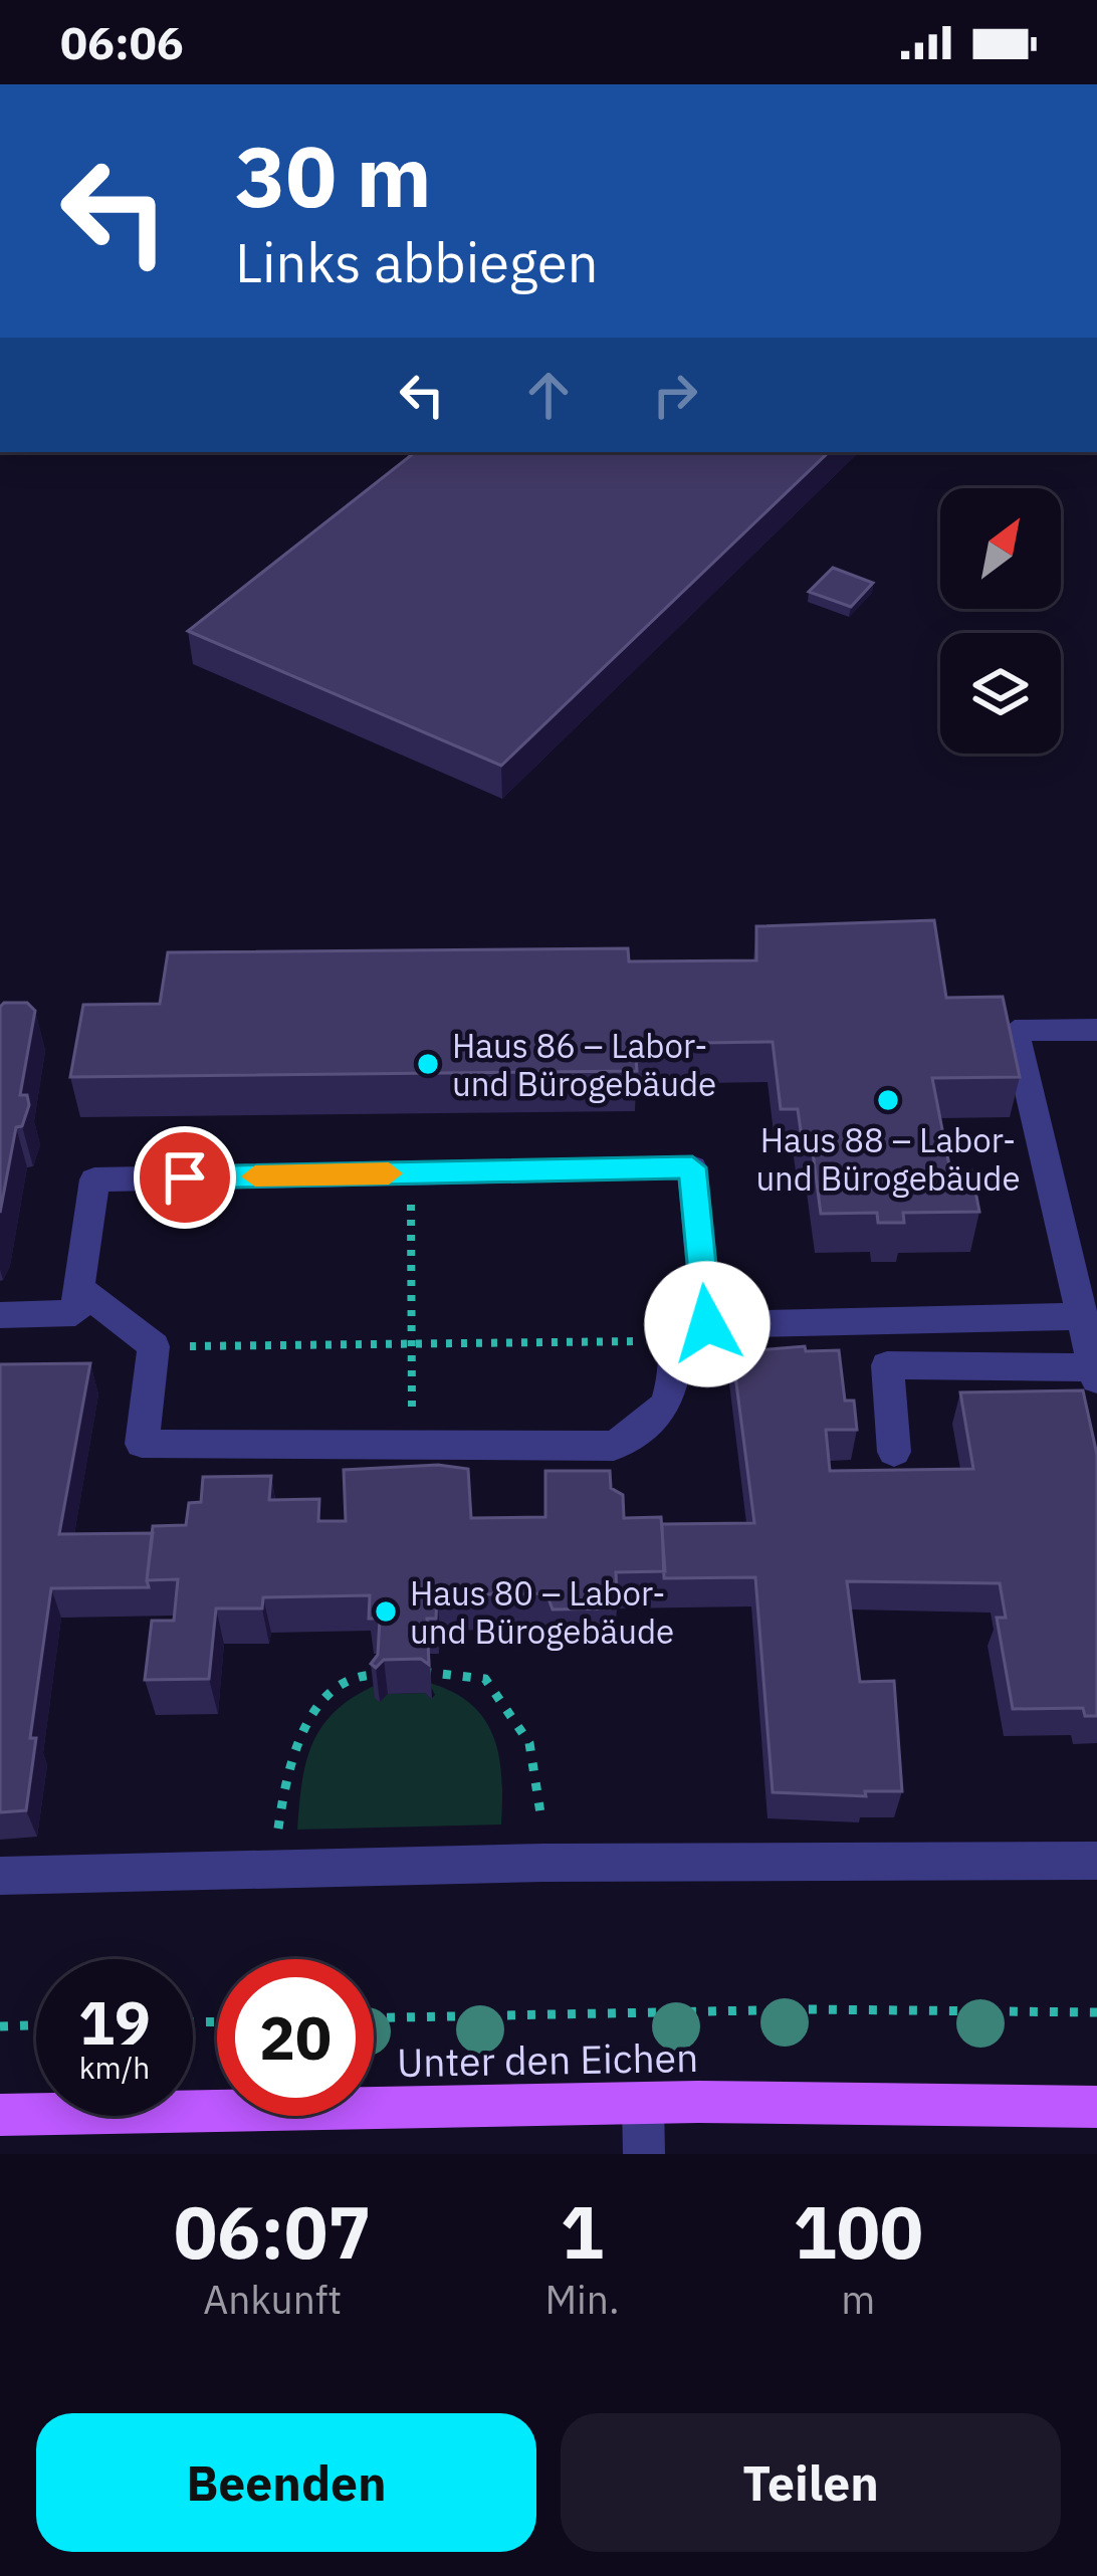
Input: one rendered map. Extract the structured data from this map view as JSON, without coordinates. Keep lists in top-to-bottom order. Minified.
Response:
{"streets":{"main road":["Unter den Eichen"]},"places":["Haus 86 – Labor- und Bürogebäude","Haus 88 – Labor- und Bürogebäude","Haus 80 – Labor- und Bürogebäude"],"north":"top right","page":{"status":"06:06","turn":["30 m","Links abbiegen"],"speed":"19 km/h","limit":"20","eta":["06:07","Ankunft","1","Min.","100","m"],"buttons":["Beenden","Teilen"]}}
